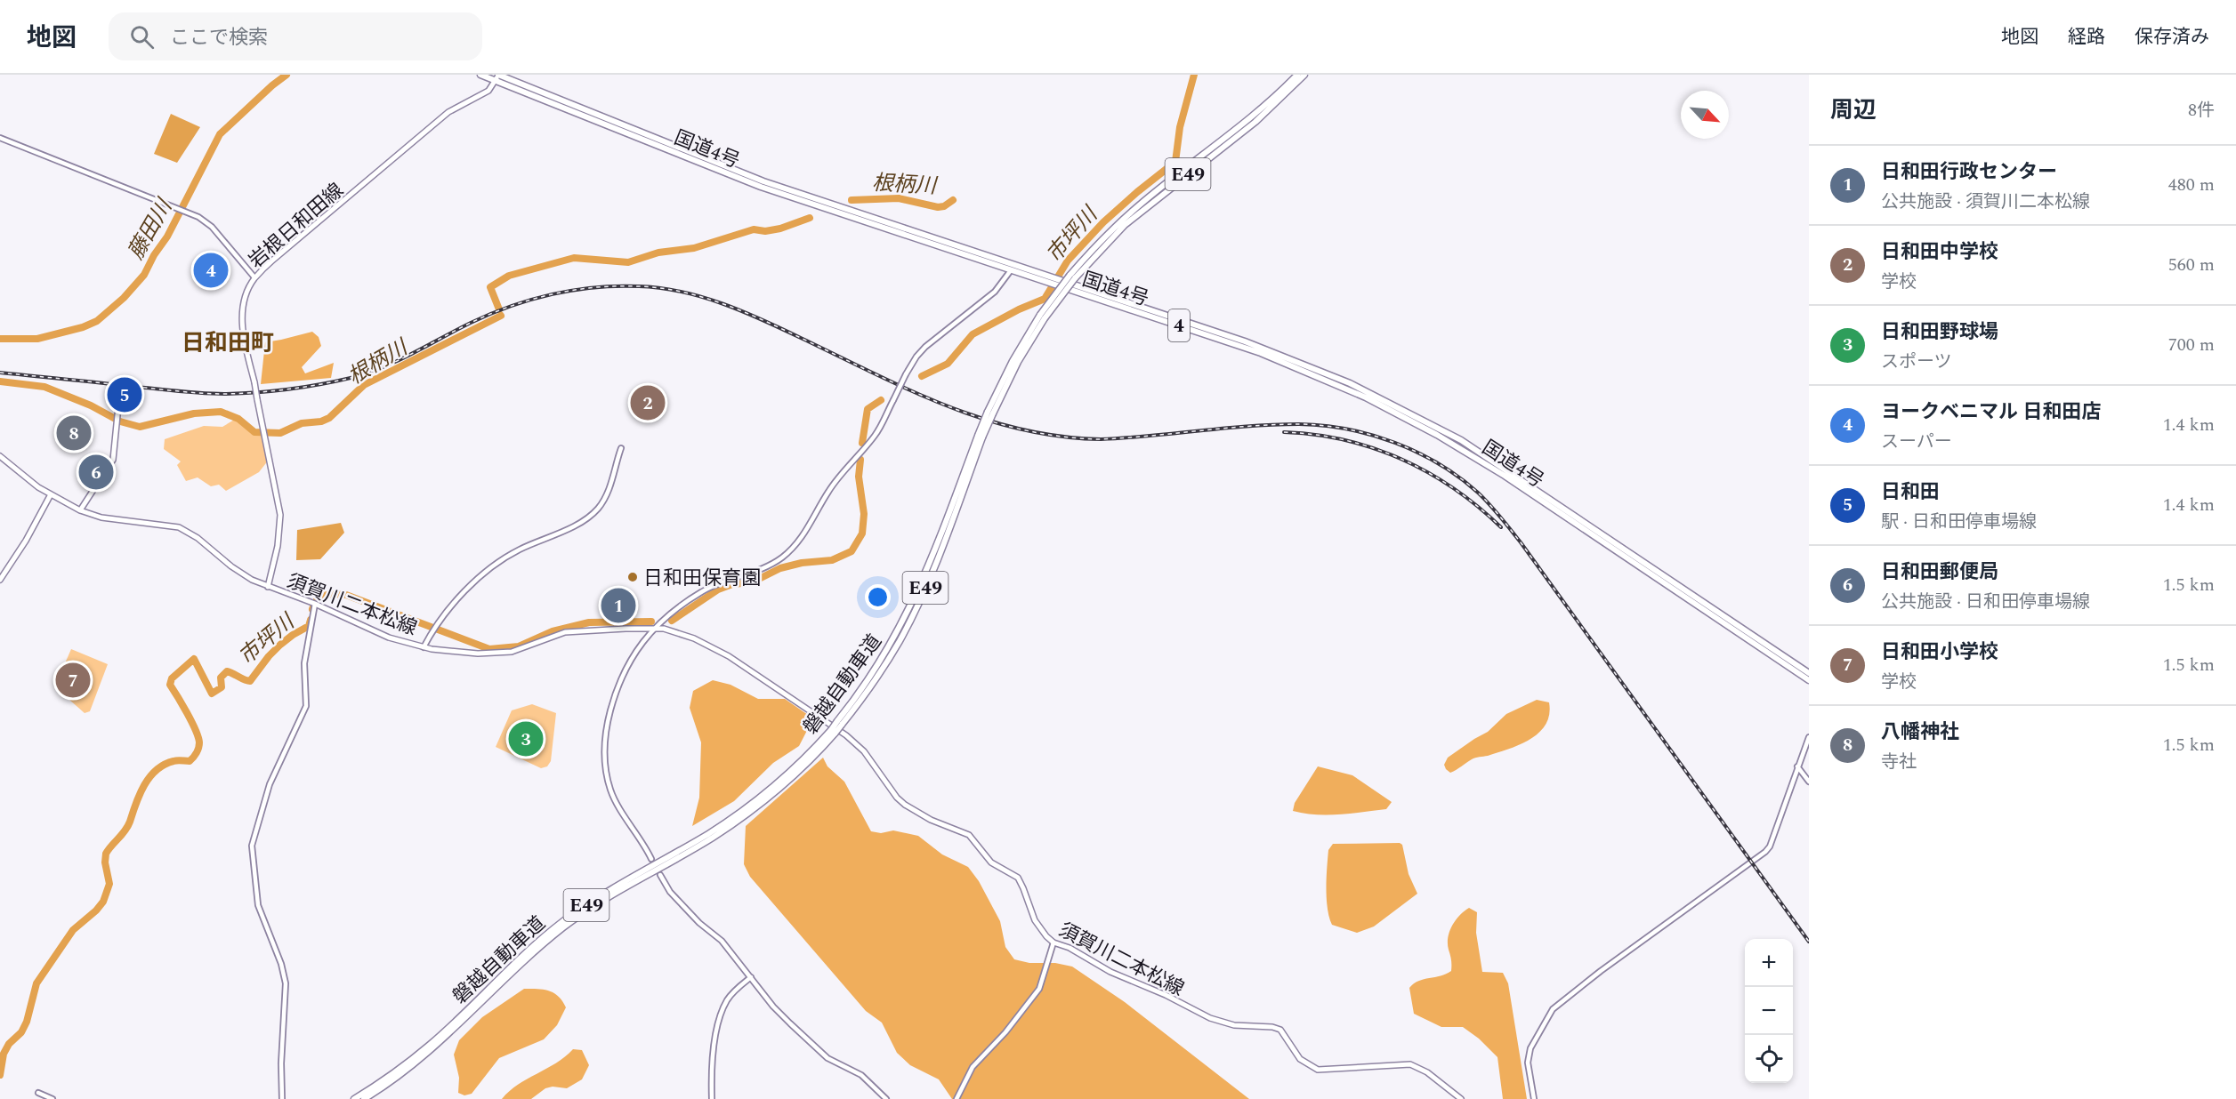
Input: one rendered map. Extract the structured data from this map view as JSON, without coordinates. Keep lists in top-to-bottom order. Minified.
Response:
{"streets":{"highway":["国道4号","E49","4","磐越自動車道"],"main road":["岩根日和田線","須賀川二本松線"]},"crossings":[["国道4号","岩根日和田線"],["岩根日和田線","須賀川二本松線"]],"districts":["日和田町"],"water":["根柄川","藤田川","市坪川"],"places":["日和田保育園"],"north":"bottom right","page":{"header":"地図","search":"ここで検索","nav":["地図","経路","保存済み"],"heading":["周辺","8件"],"list":[{"mark":"1","name":"日和田行政センター","note":"公共施設 · 須賀川二本松線","value":"480 m"},{"mark":"2","name":"日和田中学校","note":"学校","value":"560 m"},{"mark":"3","name":"日和田野球場","note":"スポーツ","value":"700 m"},{"mark":"4","name":"ヨークベニマル 日和田店","note":"スーパー","value":"1.4 km"},{"mark":"5","name":"日和田","note":"駅 · 日和田停車場線","value":"1.4 km"},{"mark":"6","name":"日和田郵便局","note":"公共施設 · 日和田停車場線","value":"1.5 km"},{"mark":"7","name":"日和田小学校","note":"学校","value":"1.5 km"},{"mark":"8","name":"八幡神社","note":"寺社","value":"1.5 km"}],"pins":["4","5","2","8","6","1","7","3"],"map_buttons":["+","−"]}}
